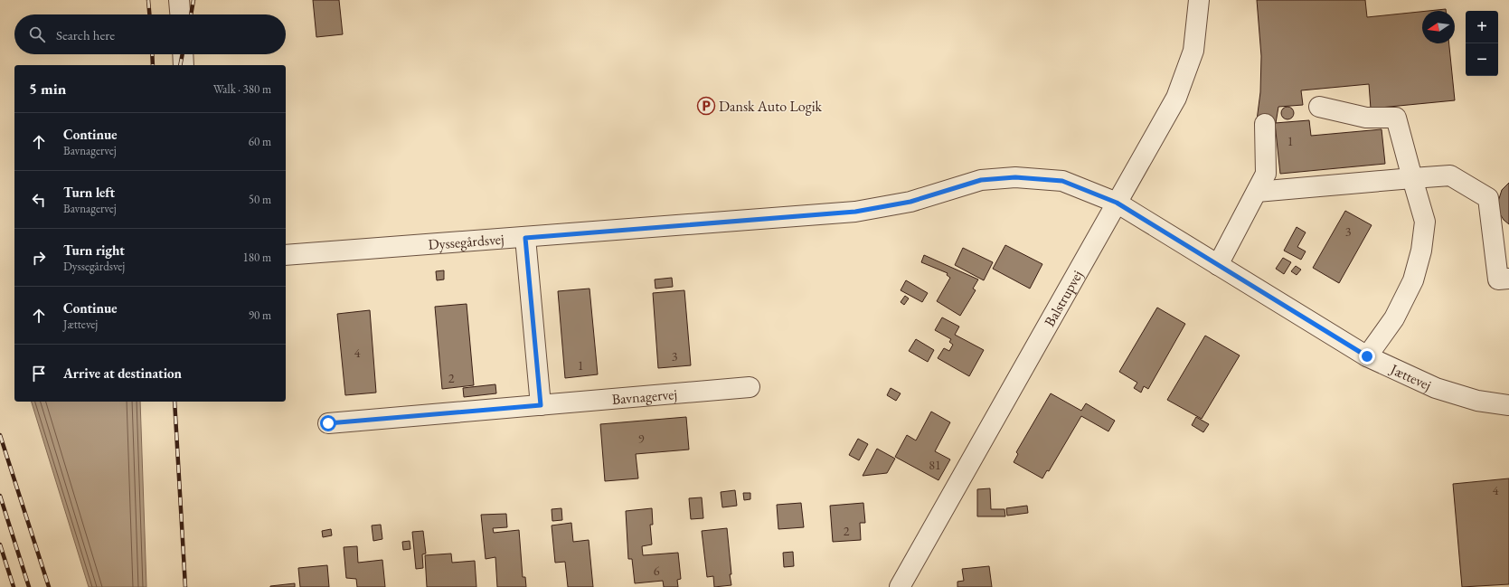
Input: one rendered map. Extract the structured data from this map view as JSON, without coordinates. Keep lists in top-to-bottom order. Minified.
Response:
{"streets":{"street":["Dyssegårdsvej","Balstrupvej","Jættevej","Bavnagervej"]},"crossings":[["Dyssegårdsvej","Balstrupvej"],["Dyssegårdsvej","Jættevej"],["Balstrupvej","Jættevej"]],"places":{"parking":["Dansk Auto Logik"]},"house_numbers":["1","3","4","3","1","2","9","81","4","2","6"],"north":"left","page":{"map_buttons":["+","−"],"search":"Search here","heading":["5 min","Walk · 380 m"],"list":[["Continue","Bavnagervej","60 m"],["Turn left","Bavnagervej","50 m"],["Turn right","Dyssegårdsvej","180 m"],["Continue","Jættevej","90 m"],"Arrive at destination"]}}
